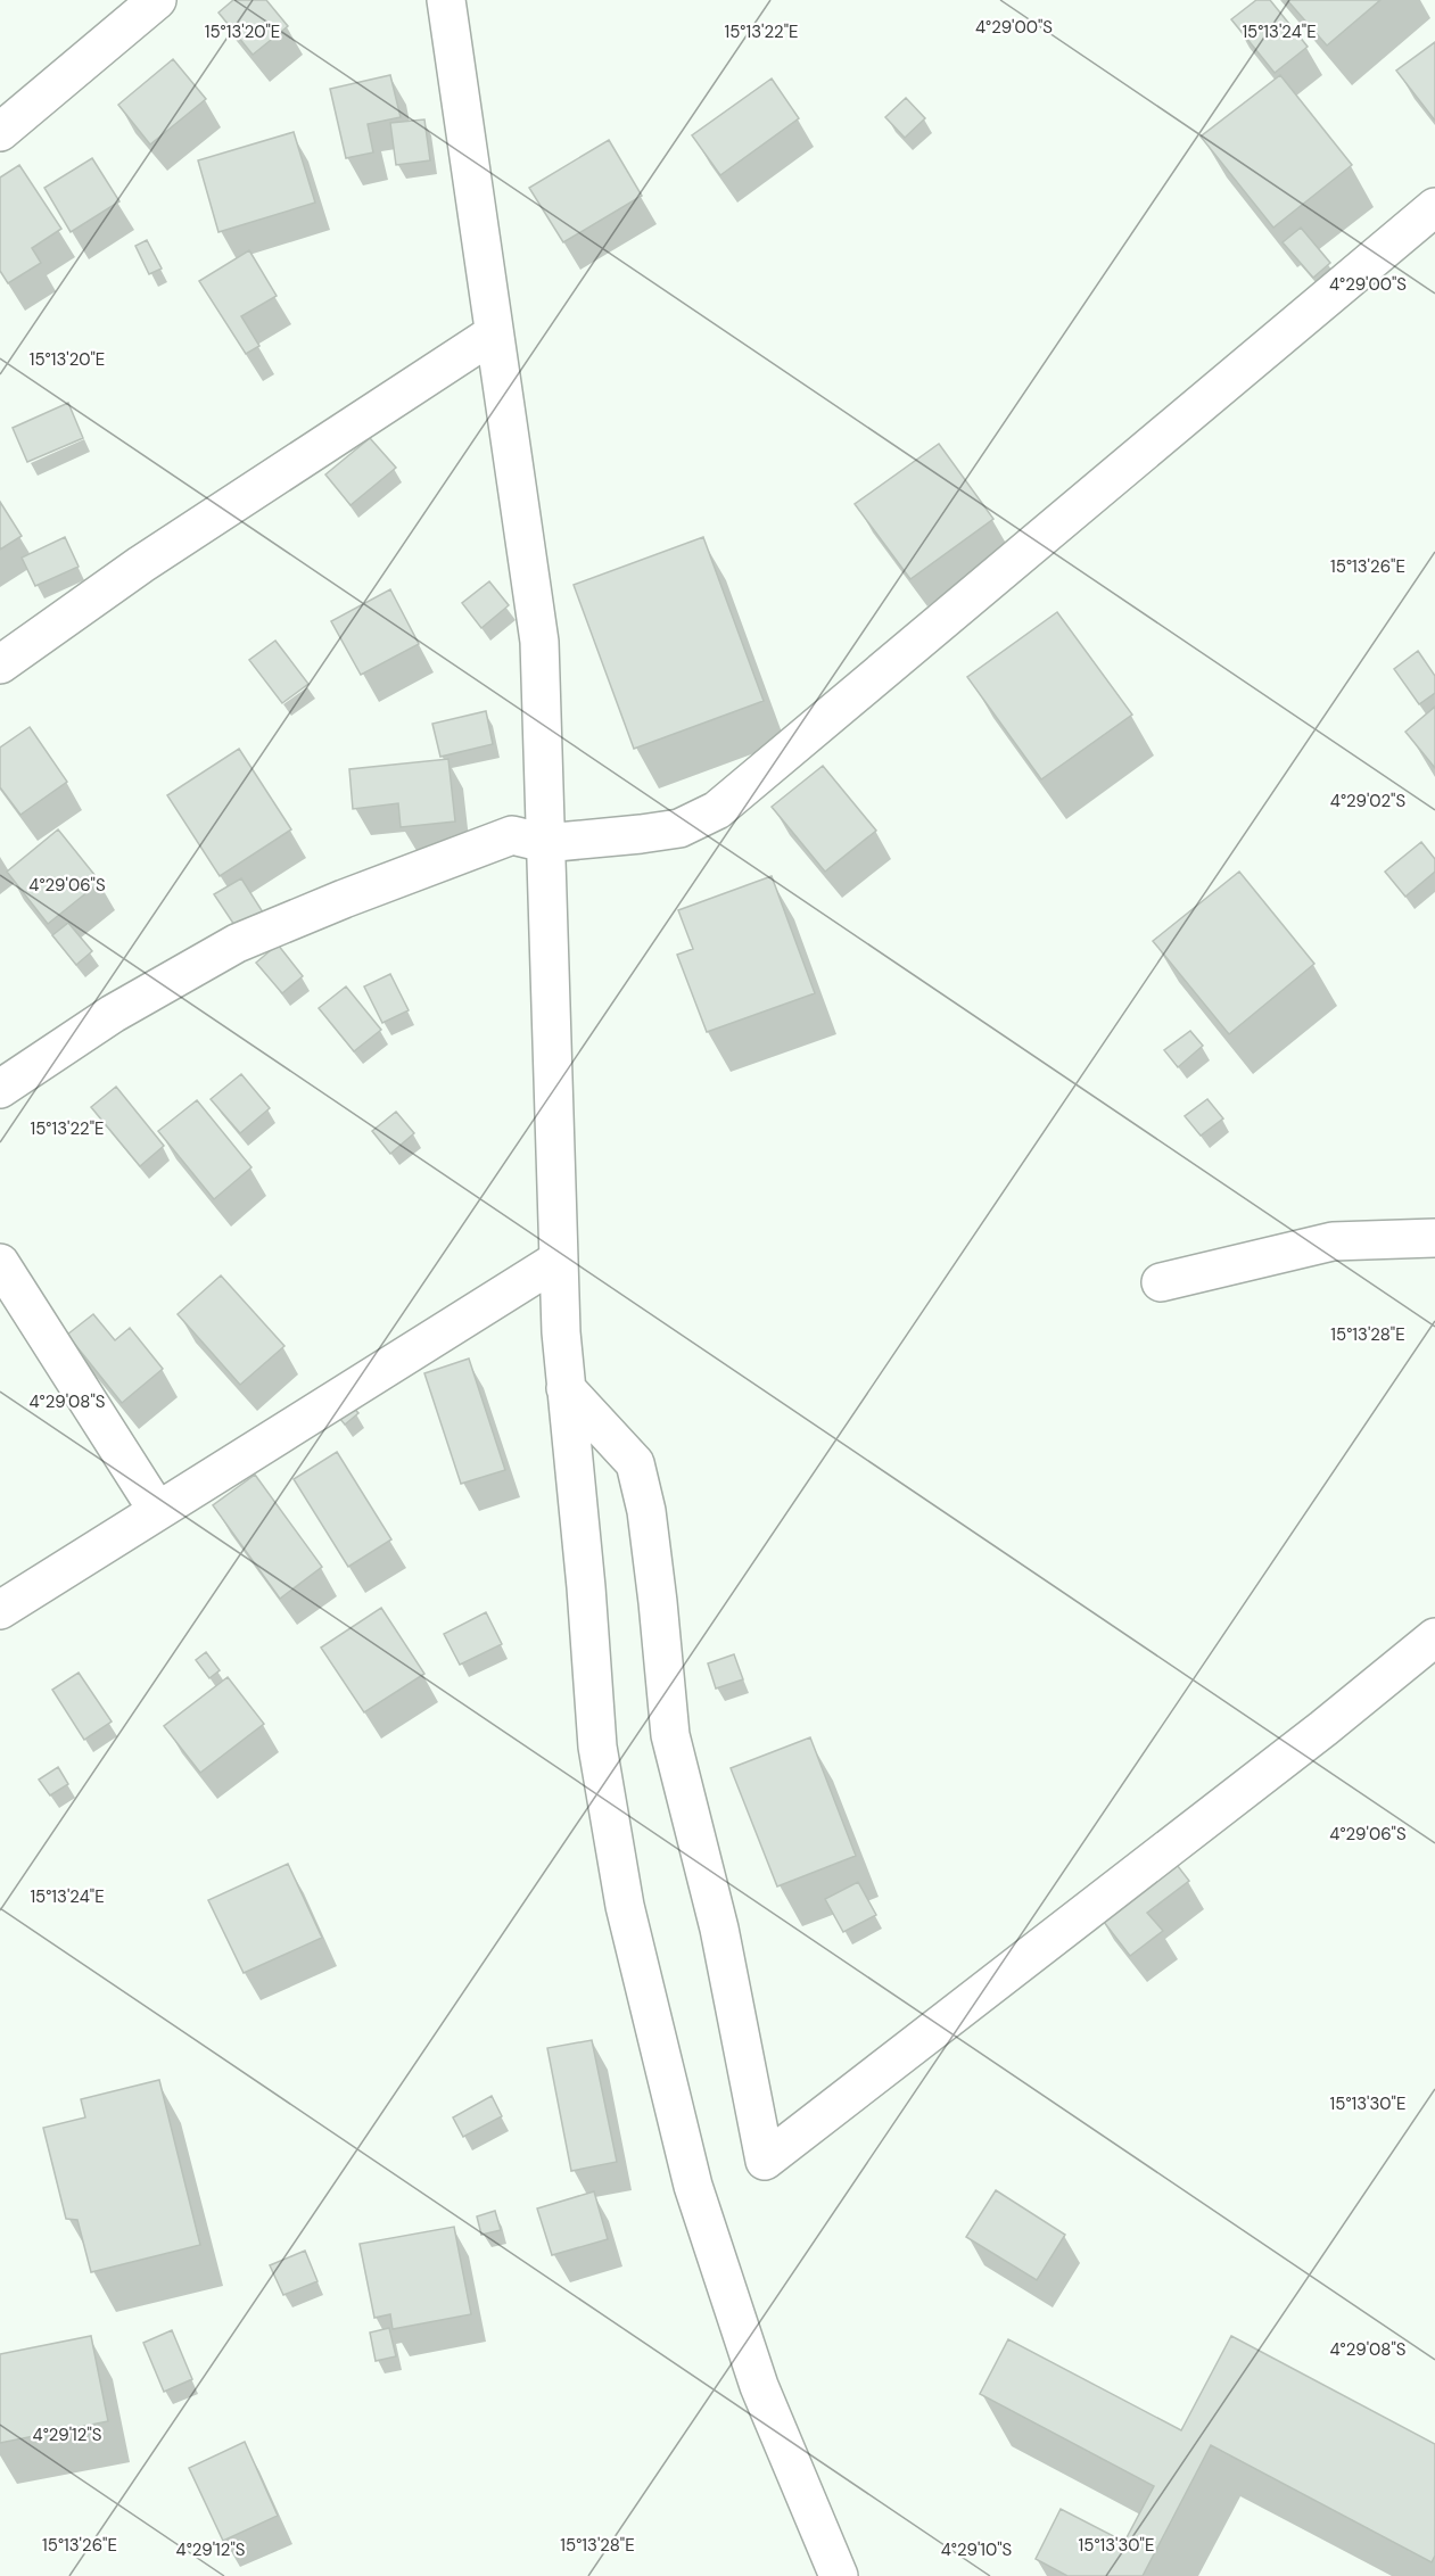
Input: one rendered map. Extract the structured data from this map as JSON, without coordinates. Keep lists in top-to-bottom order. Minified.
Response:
{"coordinates":["4°29'00\"S","15°13'20\"E","15°13'22\"E","15°13'24\"E","15°13'26\"E","4°29'02\"S","4°29'06\"S","15°13'28\"E","4°29'08\"S","15°13'30\"E","4°29'12\"S","4°29'10\"S"]}
